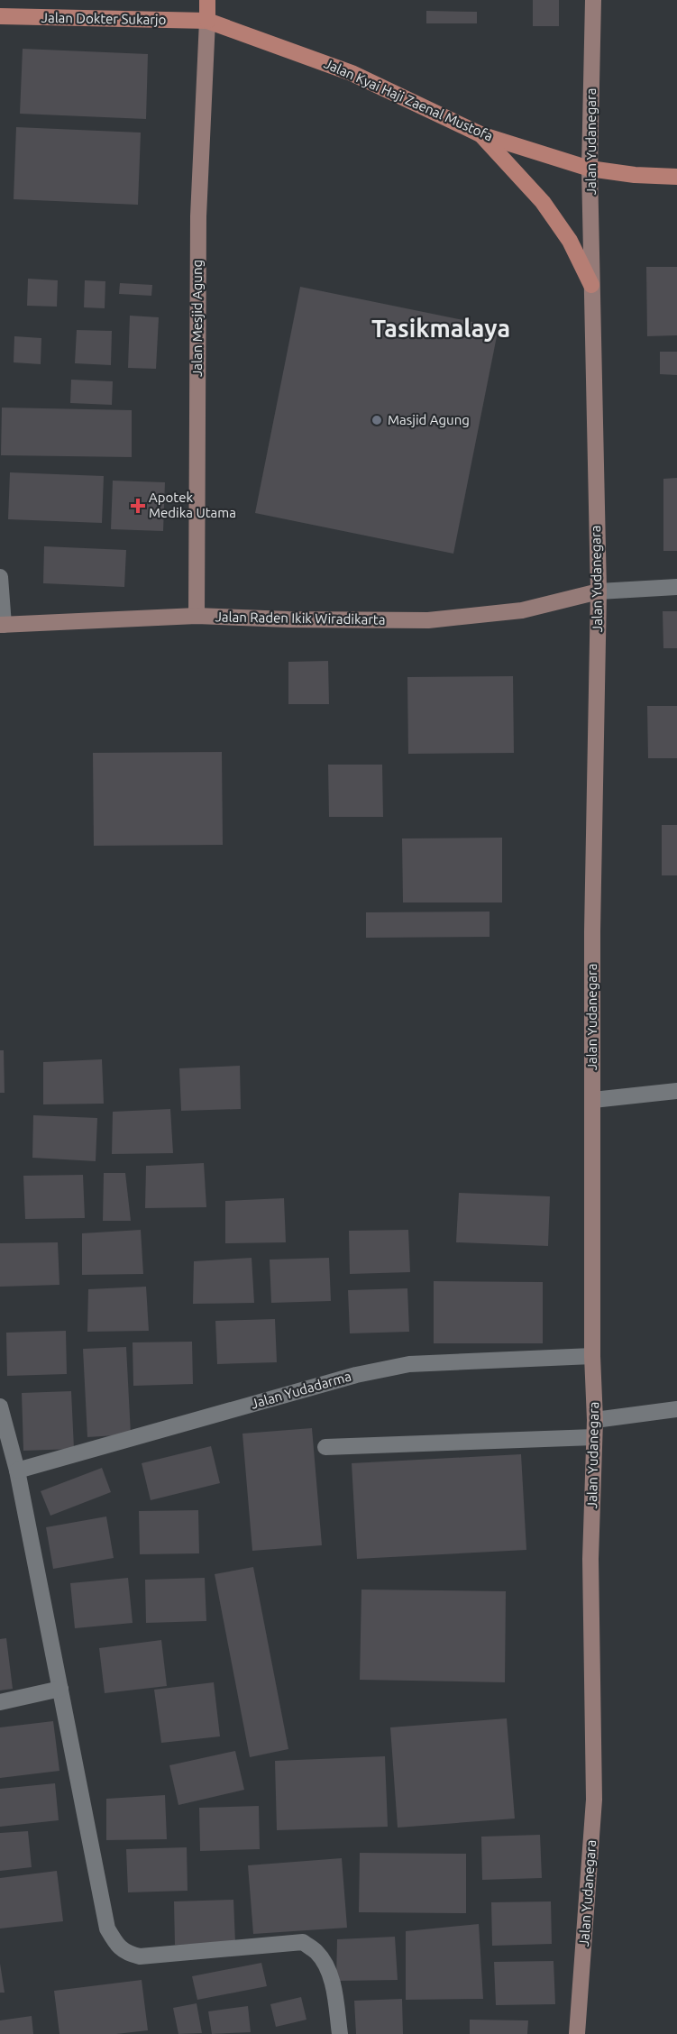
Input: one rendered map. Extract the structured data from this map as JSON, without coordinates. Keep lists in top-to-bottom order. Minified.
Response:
{"streets":{"main road":["Jalan Dokter Sukarjo","Jalan Kyai Haji Zaenal Mustofa","Jalan Yudanegara","Jalan Mesjid Agung","Jalan Raden Ikik Wiradikarta"],"street":["Jalan Yudadarma"]},"crossings":[["Jalan Dokter Sukarjo","Jalan Kyai Haji Zaenal Mustofa"],["Jalan Dokter Sukarjo","Jalan Mesjid Agung"],["Jalan Kyai Haji Zaenal Mustofa","Jalan Yudanegara"],["Jalan Kyai Haji Zaenal Mustofa","Jalan Mesjid Agung"],["Jalan Yudanegara","Jalan Raden Ikik Wiradikarta"],["Jalan Yudanegara","Jalan Yudadarma"],["Jalan Mesjid Agung","Jalan Raden Ikik Wiradikarta"]],"districts":["Tasikmalaya"],"places":{"other":["Masjid Agung"],"health":["Apotek Medika Utama"]}}
